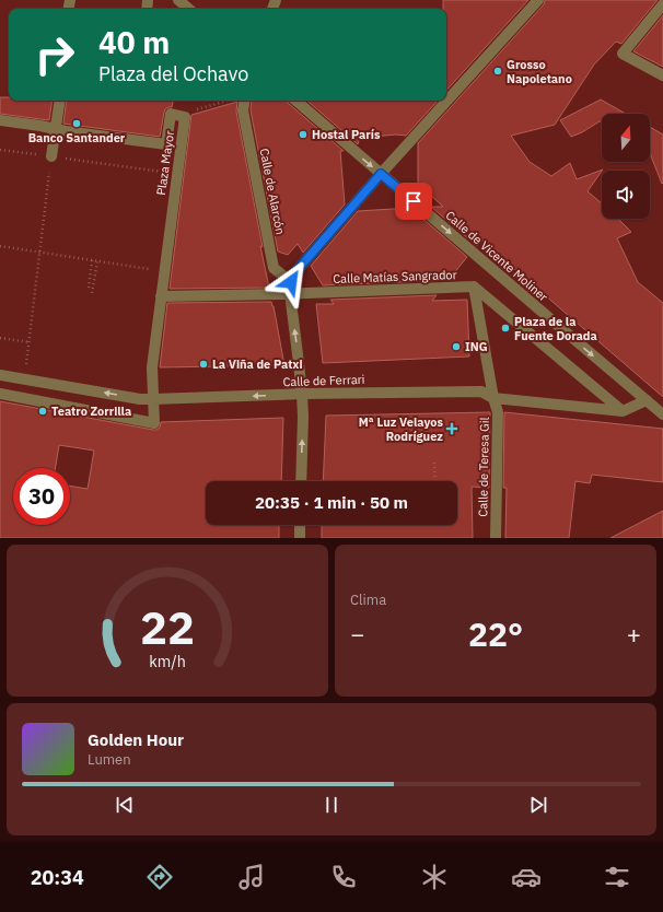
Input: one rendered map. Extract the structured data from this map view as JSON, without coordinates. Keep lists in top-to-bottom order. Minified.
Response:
{"streets":{"street":["Plaza Mayor","Calle de Alarcón","Calle de Vicente Moliner","Calle Matías Sangrador","Calle de Ferrari","Calle de Teresa Gil"]},"crossings":[["Plaza Mayor","Calle Matías Sangrador"],["Plaza Mayor","Calle de Ferrari"],["Calle de Alarcón","Calle Matías Sangrador"],["Calle de Ferrari","Calle de Teresa Gil"]],"one_way":["Calle de Ferrari"],"places":{"other":["Grosso Napoletano","Banco Santander","Hostal París","Plaza de la Fuente Dorada","ING","La Viña de Patxi","Teatro Zorrilla"],"health":["Mª Luz Velayos Rodríguez"]},"north":"top","page":{"turn":["40 m","Plaza del Ochavo"],"limit":"30","trip":"20:35 · 1 min · 50 m","tile":"Clima","heat":["−","22°","+"],"song":["Golden Hour","Lumen"],"tabs":"20:34","gauge":["22","km/h"]}}
